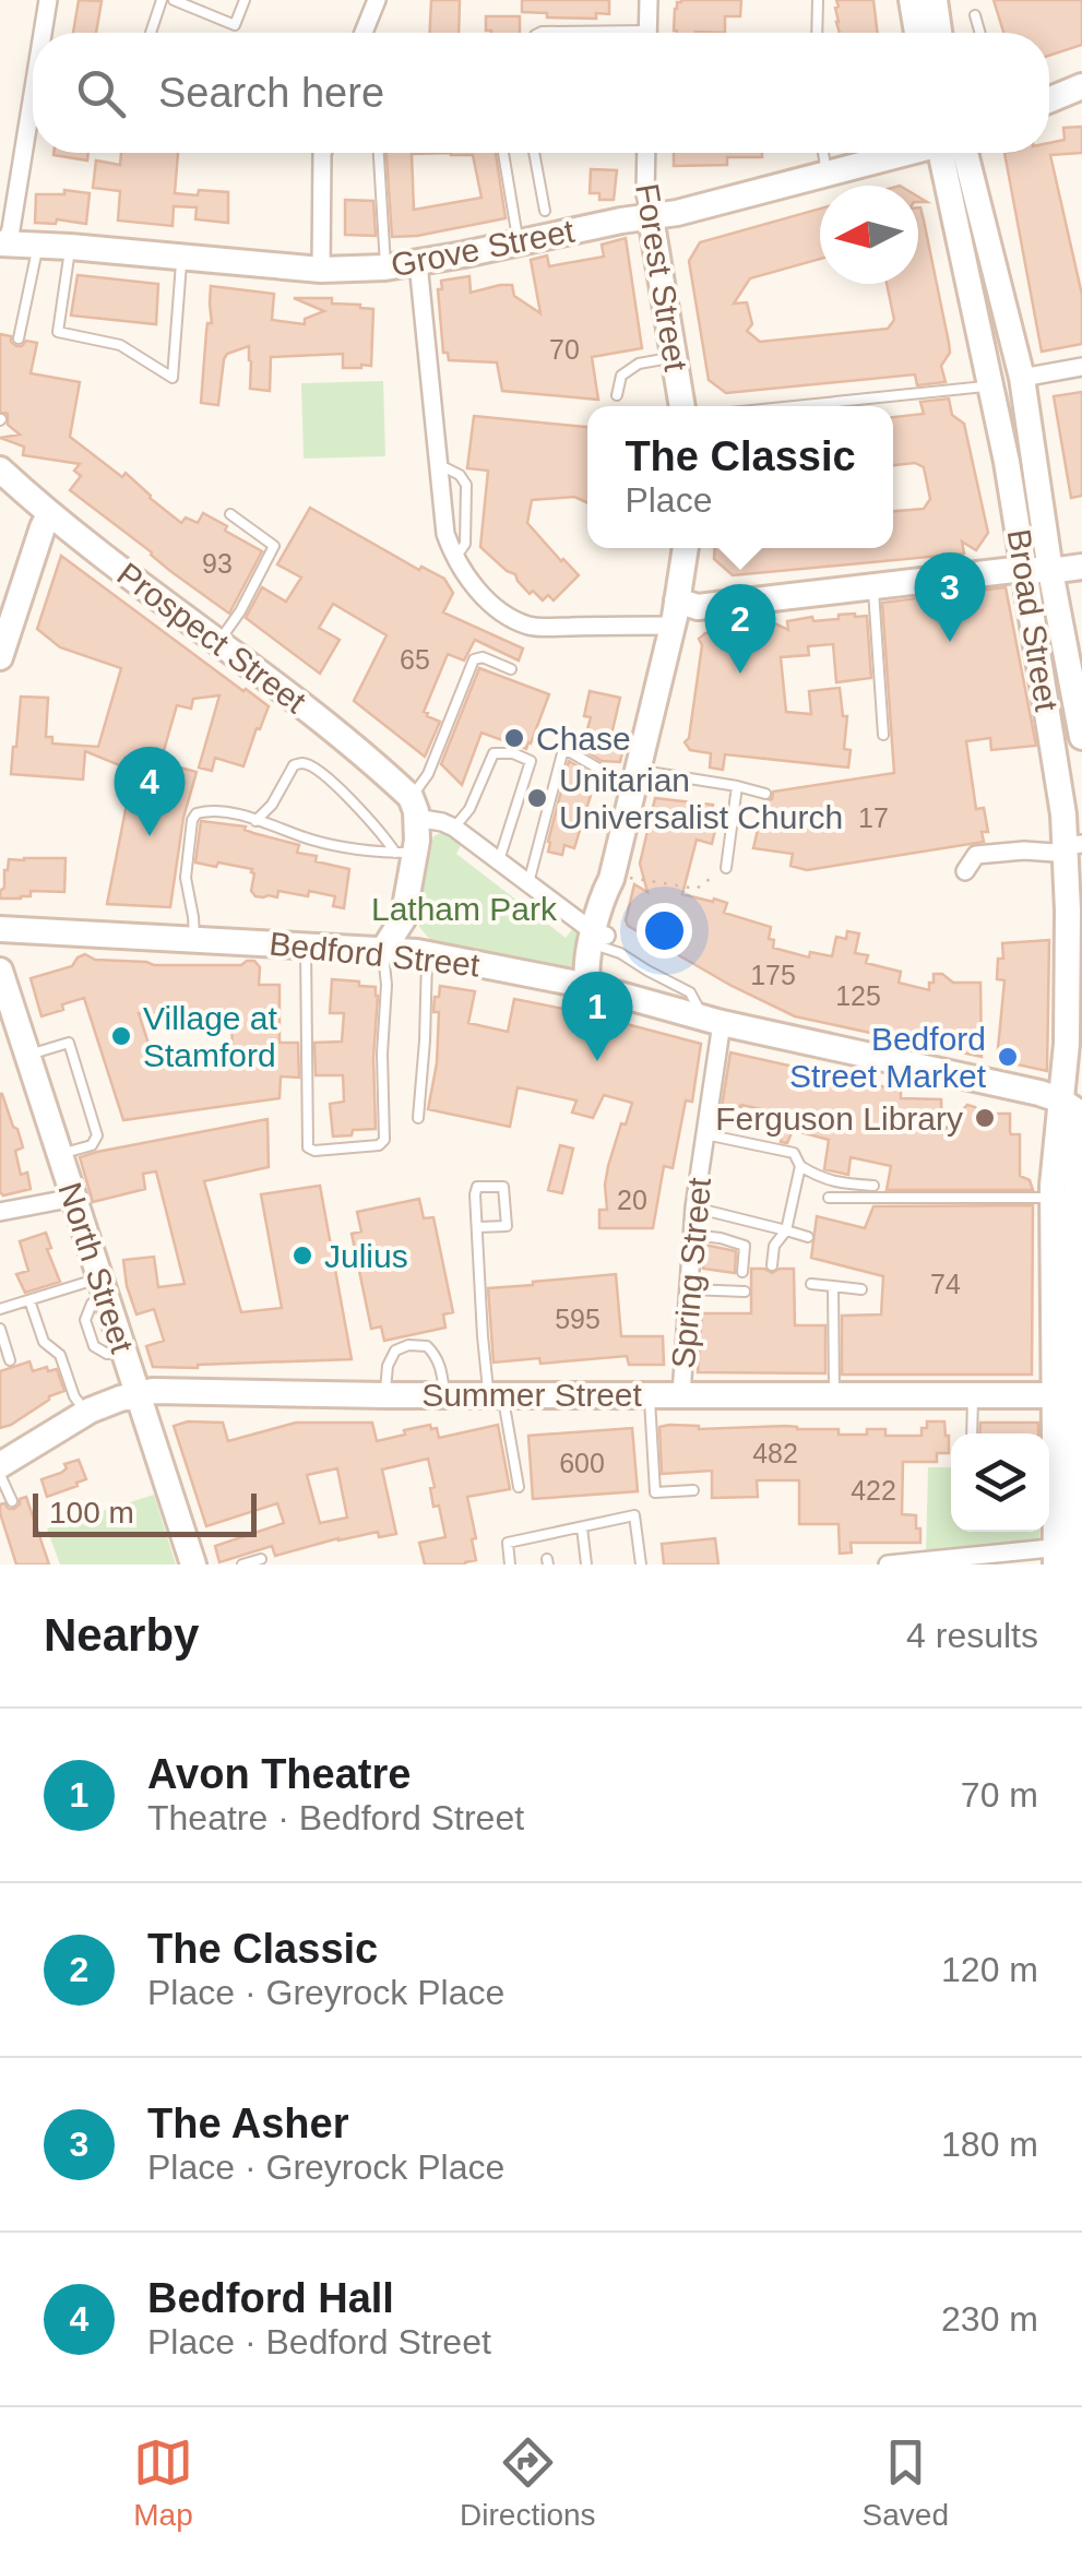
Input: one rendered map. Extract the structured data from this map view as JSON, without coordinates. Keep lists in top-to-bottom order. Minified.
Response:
{"streets":{"main road":["Grove Street","Forest Street","Broad Street","Prospect Street","Bedford Street","North Street","Summer Street"],"street":["Spring Street"]},"crossings":[["Grove Street","Forest Street"],["Broad Street","Bedford Street"],["Broad Street","Summer Street"],["Bedford Street","Spring Street"],["North Street","Summer Street"],["Spring Street","Summer Street"]],"parks":["Latham Park"],"places":["Chase","Unitarian Universalist Church","Village at Stamford","Bedford Street Market","Ferguson Library","Julius"],"house_numbers":["70","93","65","17","175","125","20","74","595","482","600","422"],"scale_bar":"100 m","north":"left","page":{"search":"Search here","popup":["The Classic","Place"],"pins":["3","2","4","1"],"scale":"100 m","heading":["Nearby","4 results"],"list":[{"mark":"1","name":"Avon Theatre","note":"Theatre · Bedford Street","value":"70 m"},{"mark":"2","name":"The Classic","note":"Place · Greyrock Place","value":"120 m"},{"mark":"3","name":"The Asher","note":"Place · Greyrock Place","value":"180 m"},{"mark":"4","name":"Bedford Hall","note":"Place · Bedford Street","value":"230 m"}],"nav":["Map","Directions","Saved"]}}
